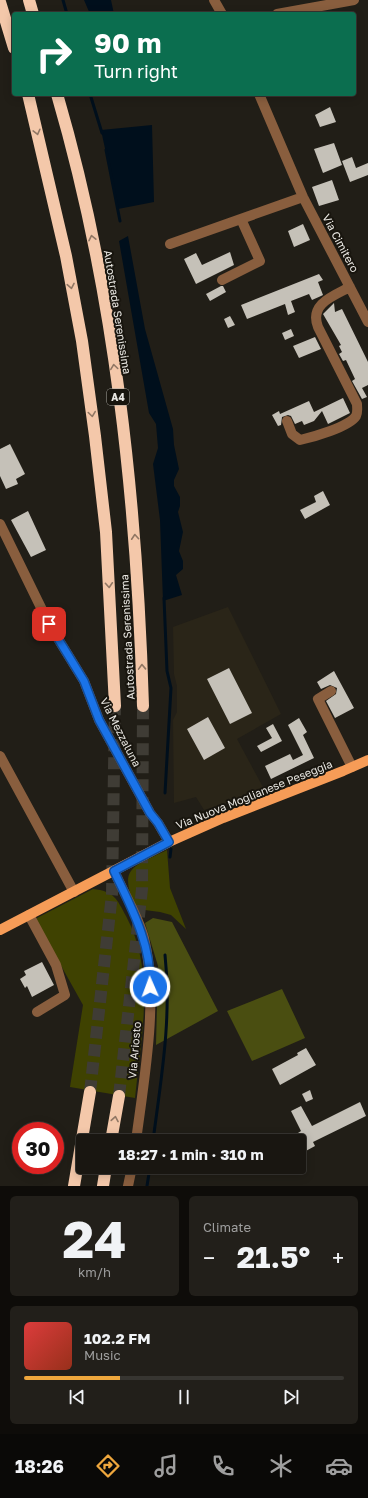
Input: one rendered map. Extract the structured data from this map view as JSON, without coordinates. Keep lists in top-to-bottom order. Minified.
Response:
{"streets":{"highway":["Autostrada Serenissima","A4"],"main road":["Via Nuova Moglianese Peseggia"],"street":["Via Cimitero","Via Mezzaluna","Via Ariosto"]},"crossings":[["Via Mezzaluna","Via Nuova Moglianese Peseggia"],["Via Nuova Moglianese Peseggia","Via Ariosto"]],"page":{"turn":["90 m","Turn right"],"limit":"30","trip":"18:27 · 1 min · 310 m","tile":[["24","km/h"],"Climate"],"heat":["−","21.5°","+"],"song":["102.2 FM","Music"],"tabs":"18:26"}}
